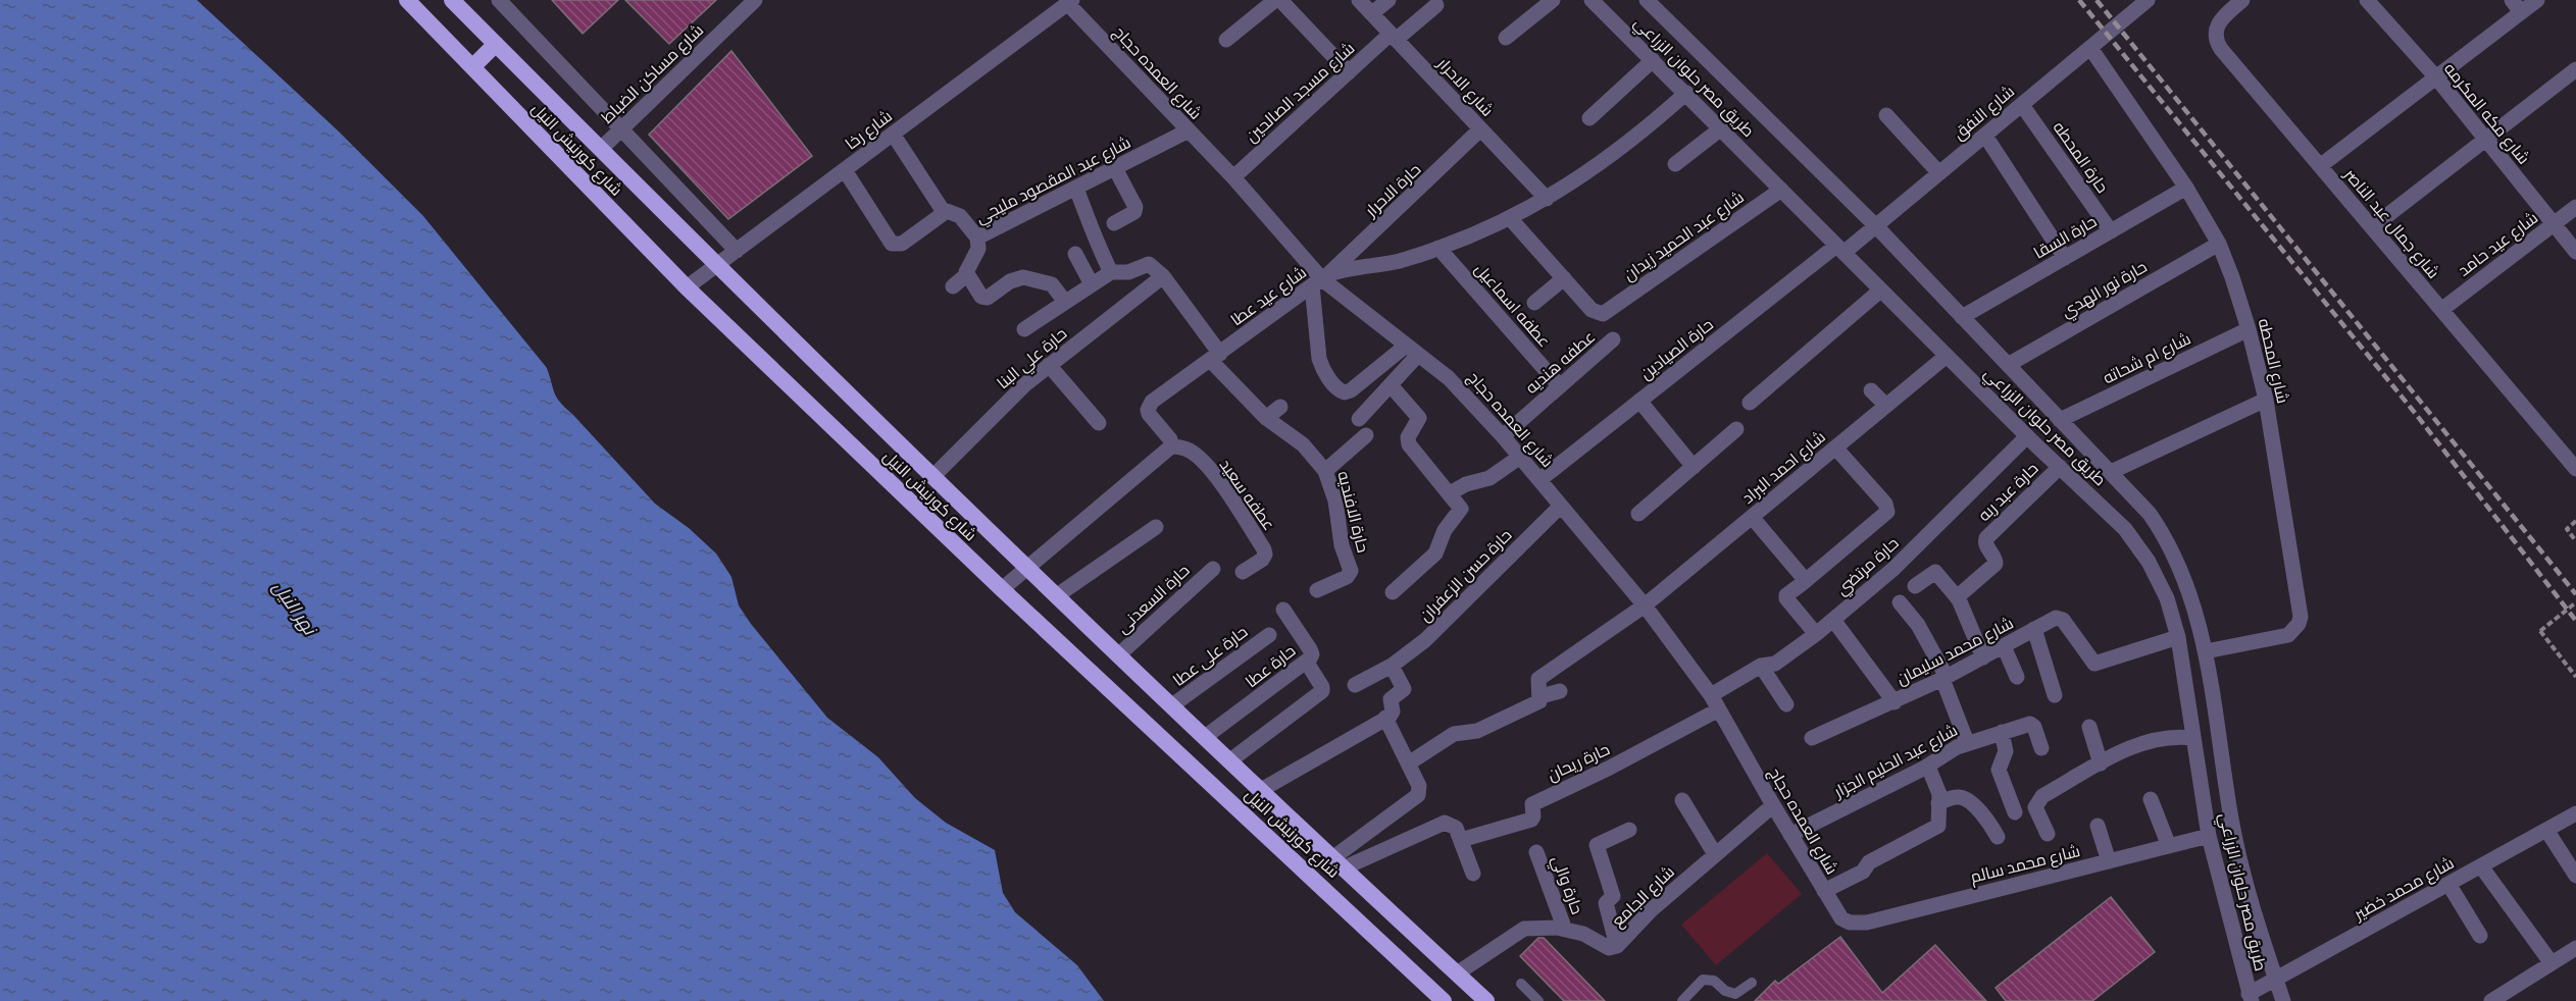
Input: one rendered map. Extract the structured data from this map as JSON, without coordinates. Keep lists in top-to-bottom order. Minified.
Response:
{"streets":{"highway":["شارع كورنيش النيل"],"street":["شارع العمده حجاج","شارع مساكن الضباط","طريق مصر حلوان الزراعي","شارع الاحرار","شارع مسجد الصالحين","شارع النفق","شارع مكه المكرمه","شارع رخا","حارة المحطه","شارع عبد المقصود مليجي","حارة الاحرار","شارع جمال عبد الناصر","شارع عبد الحميد زيدان","حارة السقا","شارع عيد حامد","حارة نور الهدي","شارع عيد عطا","عطفه اسماعيل","حارة الصيادين","حارة علي البنا","شارع ام شحاته","شارع المحطه","عطفه هنديه","شارع احمد البراد","حارة عبد ربه","عطفه سعيد","حارة الافنديه","حارة مرتضي","حارة حسن الزعفران","حارة السعدنى","شارع محمد سليمان","حارة على عطا","حارة عطا","شارع عبد الحليم الجزار","حارة ريحان","شارع محمد سالم","حارة والي","شارع محمد خضير","شارع الجامع"]},"crossings":[["شارع العمده حجاج","شارع مسجد الصالحين"],["شارع العمده حجاج","شارع رخا"],["شارع العمده حجاج","شارع عبد المقصود مليجي"],["شارع العمده حجاج","حارة الاحرار"],["شارع العمده حجاج","شارع عيد عطا"],["شارع العمده حجاج","حارة الصيادين"],["شارع العمده حجاج","عطفه هنديه"],["شارع العمده حجاج","شارع احمد البراد"],["شارع العمده حجاج","حارة مرتضي"],["شارع العمده حجاج","حارة حسن الزعفران"],["شارع العمده حجاج","شارع عبد الحليم الجزار"],["شارع العمده حجاج","حارة ريحان"],["شارع العمده حجاج","شارع محمد سالم"],["شارع العمده حجاج","شارع الجامع"],["شارع مساكن الضباط","شارع كورنيش النيل"],["طريق مصر حلوان الزراعي","شارع النفق"],["طريق مصر حلوان الزراعي","شارع عبد الحميد زيدان"],["طريق مصر حلوان الزراعي","حارة السقا"],["طريق مصر حلوان الزراعي","حارة نور الهدي"],["طريق مصر حلوان الزراعي","شارع عيد عطا"],["طريق مصر حلوان الزراعي","حارة الصيادين"],["طريق مصر حلوان الزراعي","شارع ام شحاته"],["طريق مصر حلوان الزراعي","شارع المحطه"],["طريق مصر حلوان الزراعي","شارع احمد البراد"],["طريق مصر حلوان الزراعي","حارة عبد ربه"],["طريق مصر حلوان الزراعي","حارة مرتضي"],["طريق مصر حلوان الزراعي","شارع محمد سليمان"],["طريق مصر حلوان الزراعي","شارع محمد سالم"],["طريق مصر حلوان الزراعي","شارع محمد خضير"],["شارع الاحرار","شارع مسجد الصالحين"],["شارع الاحرار","حارة الاحرار"],["شارع الاحرار","شارع عيد عطا"],["شارع النفق","حارة المحطه"],["شارع النفق","حارة الصيادين"],["شارع النفق","شارع المحطه"],["شارع مكه المكرمه","شارع عيد حامد"],["شارع رخا","شارع كورنيش النيل"],["شارع كورنيش النيل","حارة علي البنا"],["شارع كورنيش النيل","حارة السعدنى"],["شارع كورنيش النيل","حارة على عطا"],["شارع كورنيش النيل","حارة عطا"],["شارع كورنيش النيل","شارع الجامع"],["حارة المحطه","حارة السقا"],["حارة الاحرار","شارع عيد عطا"],["شارع جمال عبد الناصر","شارع عيد حامد"],["حارة السقا","شارع المحطه"],["حارة نور الهدي","شارع المحطه"],["شارع عيد عطا","عطفه اسماعيل"],["شارع عيد عطا","عطفه سعيد"],["شارع عيد عطا","حارة الافنديه"],["عطفه اسماعيل","عطفه هنديه"],["حارة علي البنا","حارة الافنديه"],["شارع ام شحاته","شارع المحطه"],["حارة مرتضي","حارة ريحان"],["حارة والي","شارع الجامع"]],"water":["نهر النيل"]}
